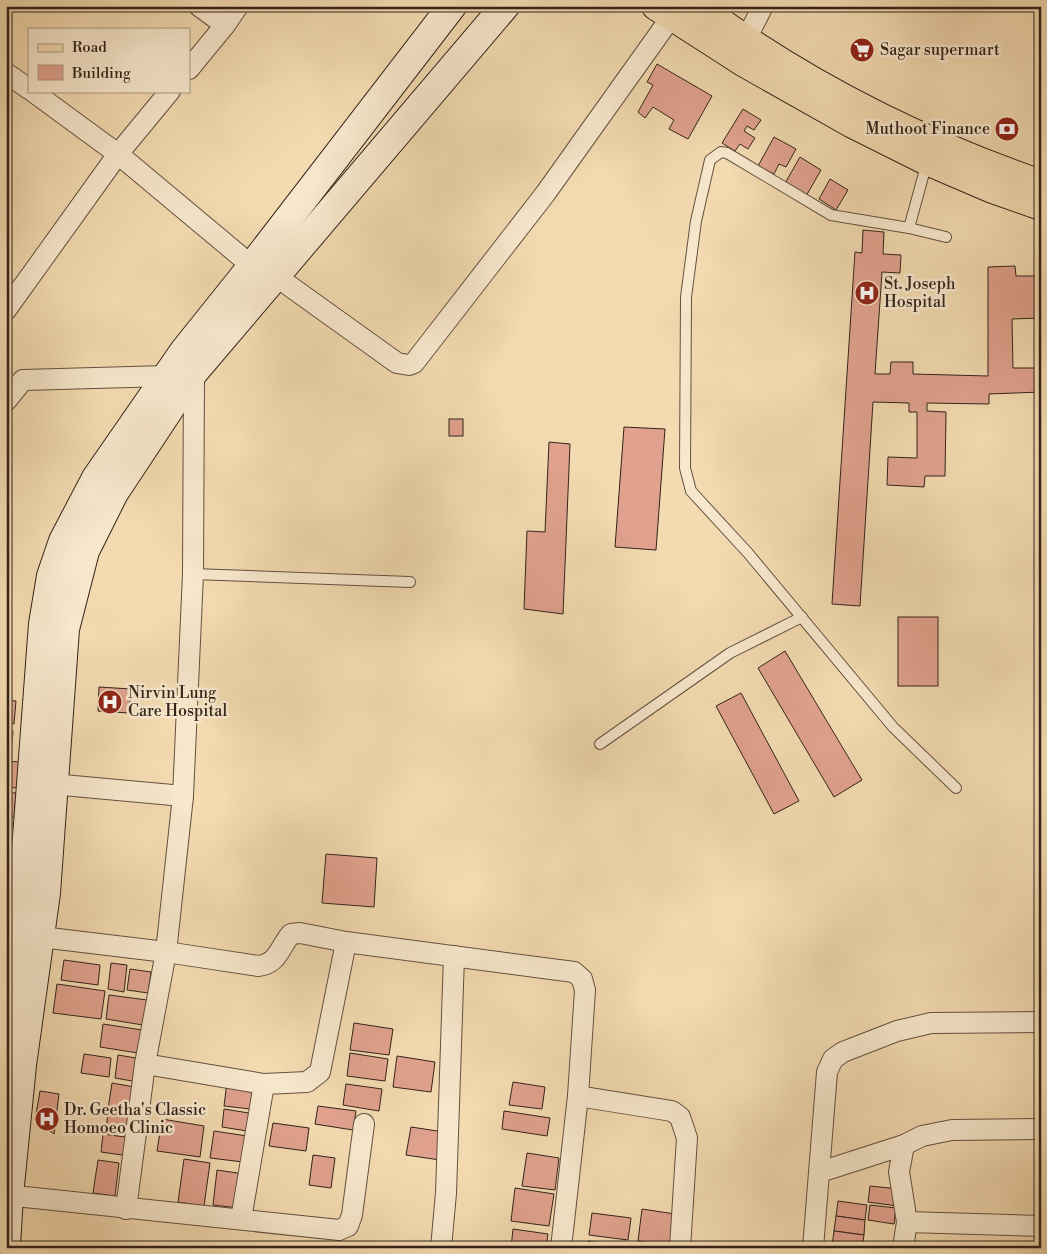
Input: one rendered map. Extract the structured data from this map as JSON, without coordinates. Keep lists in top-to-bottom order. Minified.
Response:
{"places":{"supermarket":["Sagar supermart"],"bank":["Muthoot Finance"],"hospital":["St. Joseph Hospital","Nirvin Lung Care Hospital","Dr. Geetha's Classic Homoeo Clinic"]},"legend":["Road","Building"]}
